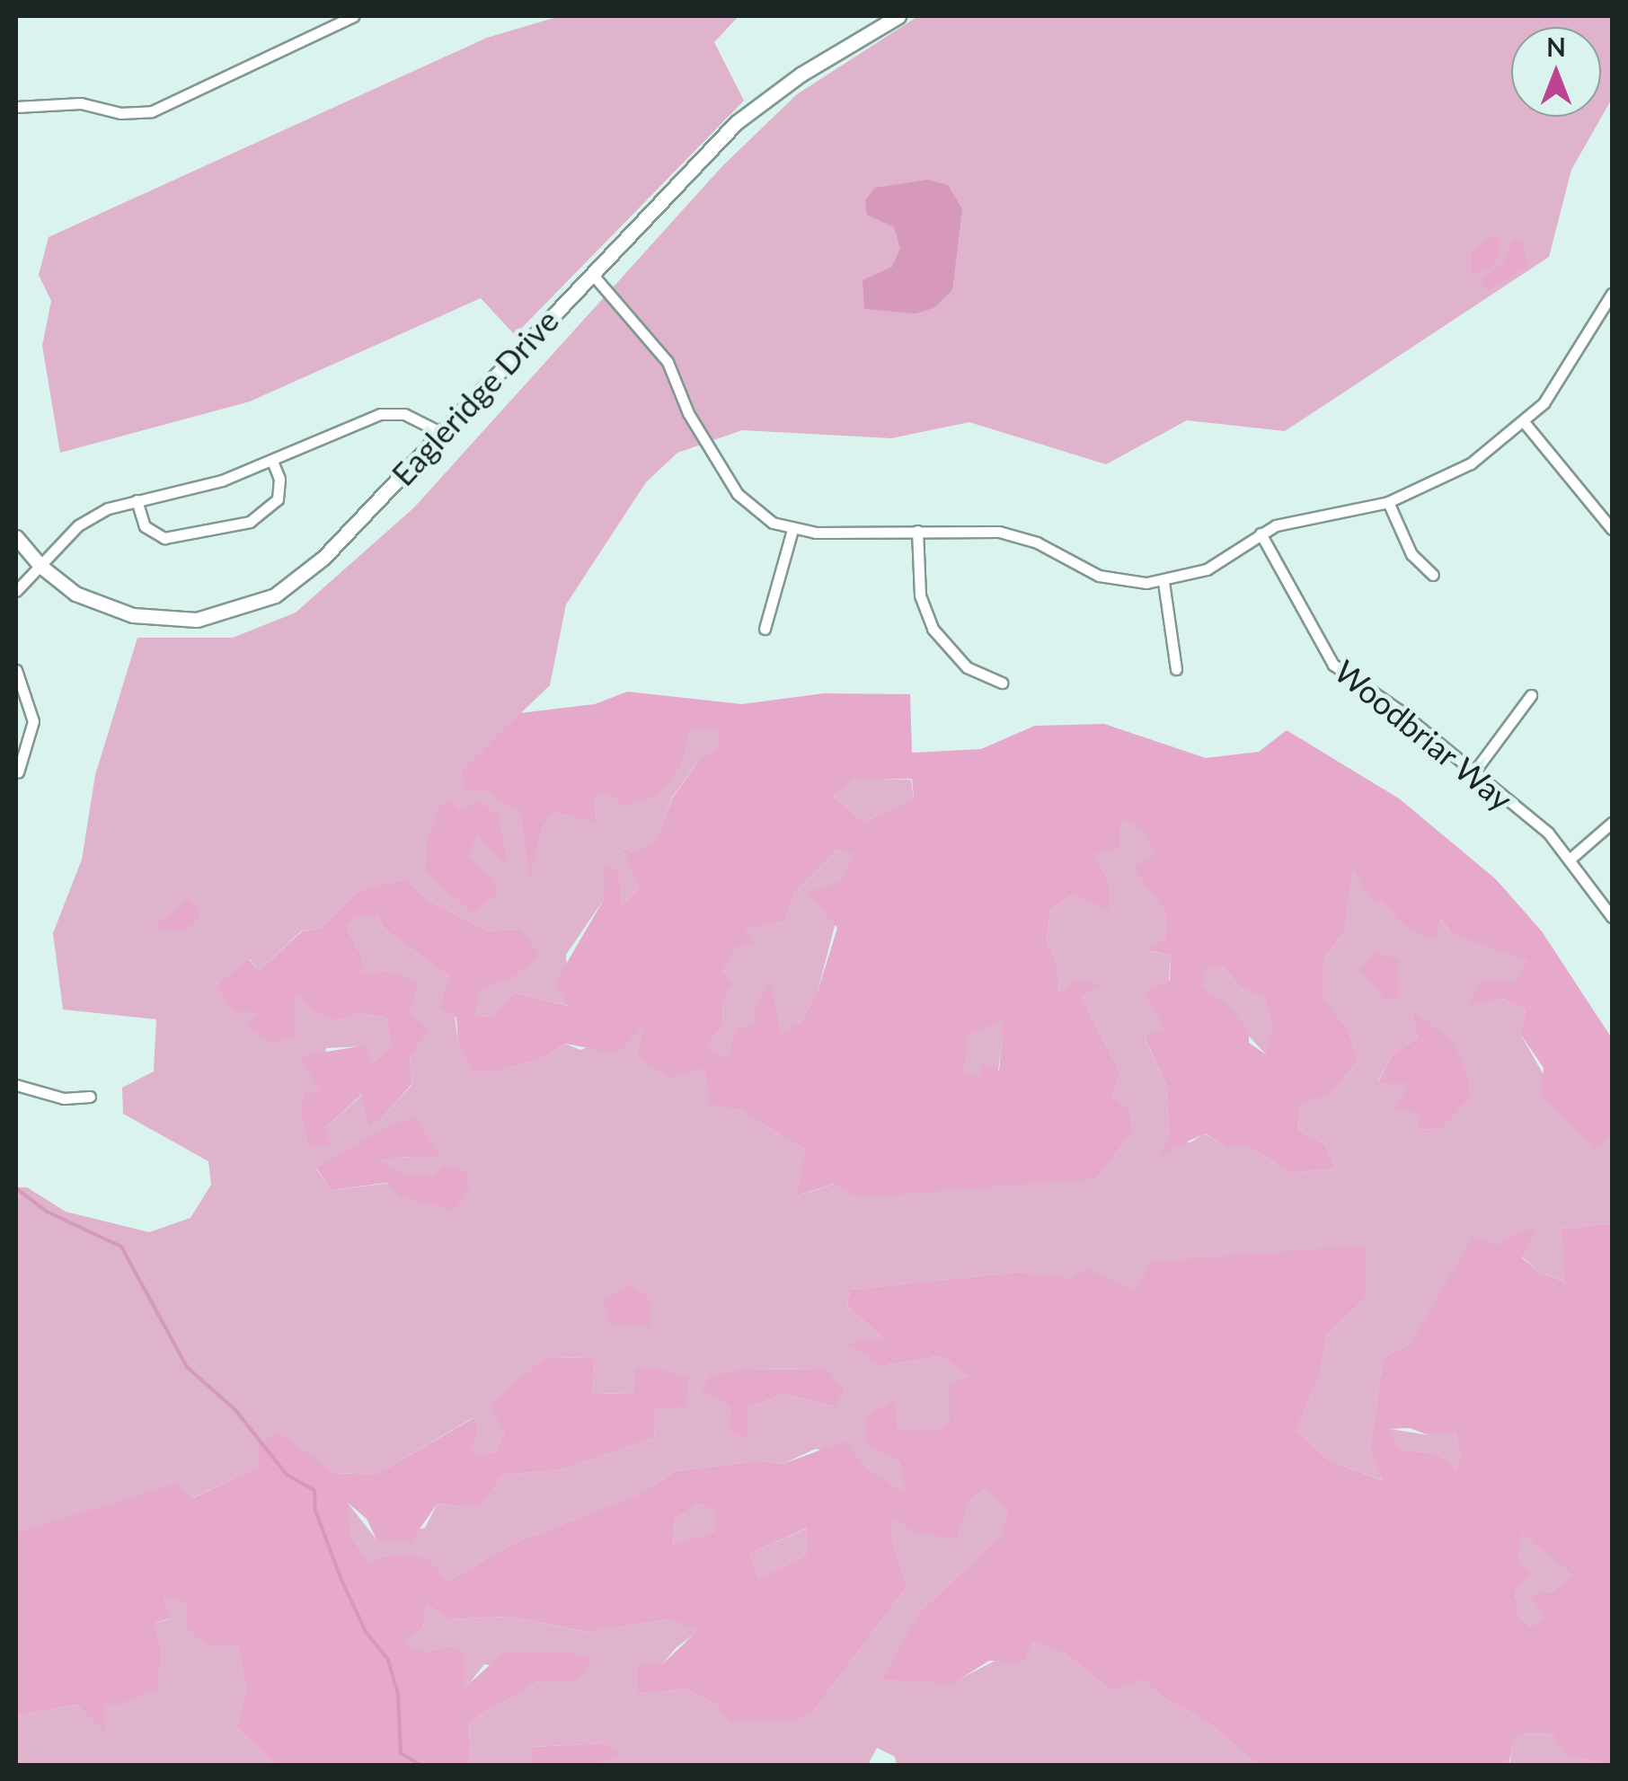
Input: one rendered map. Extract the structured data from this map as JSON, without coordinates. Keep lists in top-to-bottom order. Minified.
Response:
{"streets":{"main road":["Eagleridge Drive"],"street":["Woodbriar Way"]},"north":"top"}
